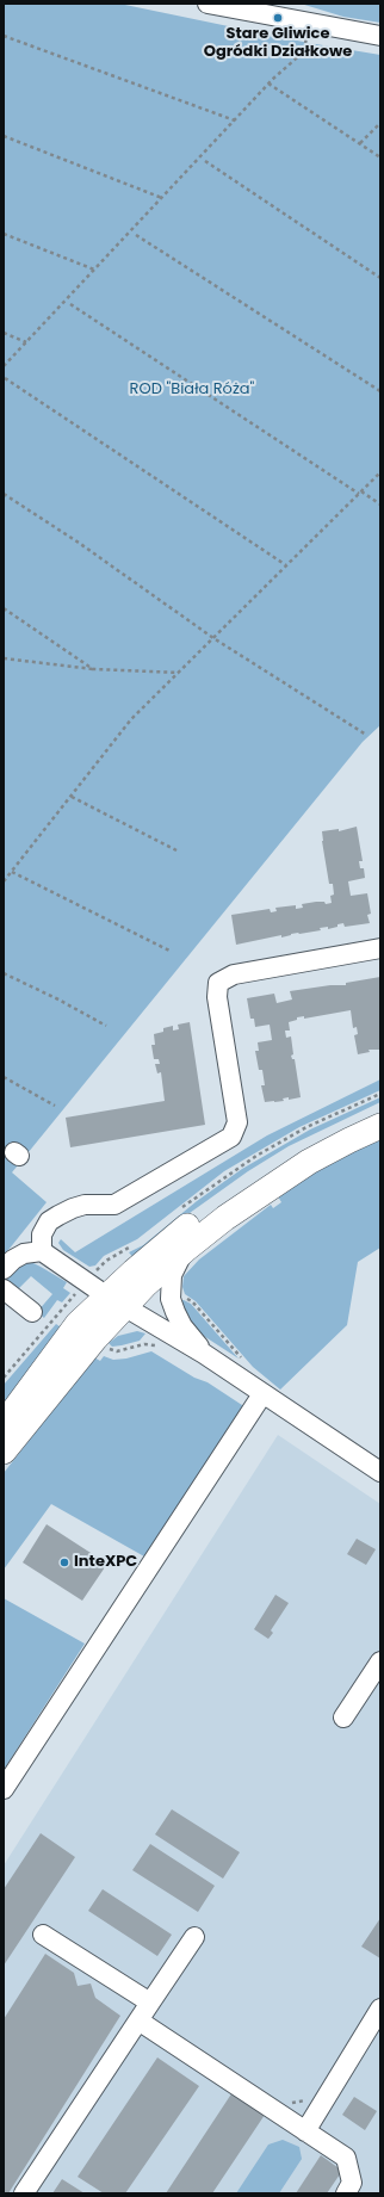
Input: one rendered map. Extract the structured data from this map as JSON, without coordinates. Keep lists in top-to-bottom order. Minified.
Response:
{"parks":["ROD \"Biała Róża\""],"places":["Stare Gliwice Ogródki Działkowe","InteXPC"]}
